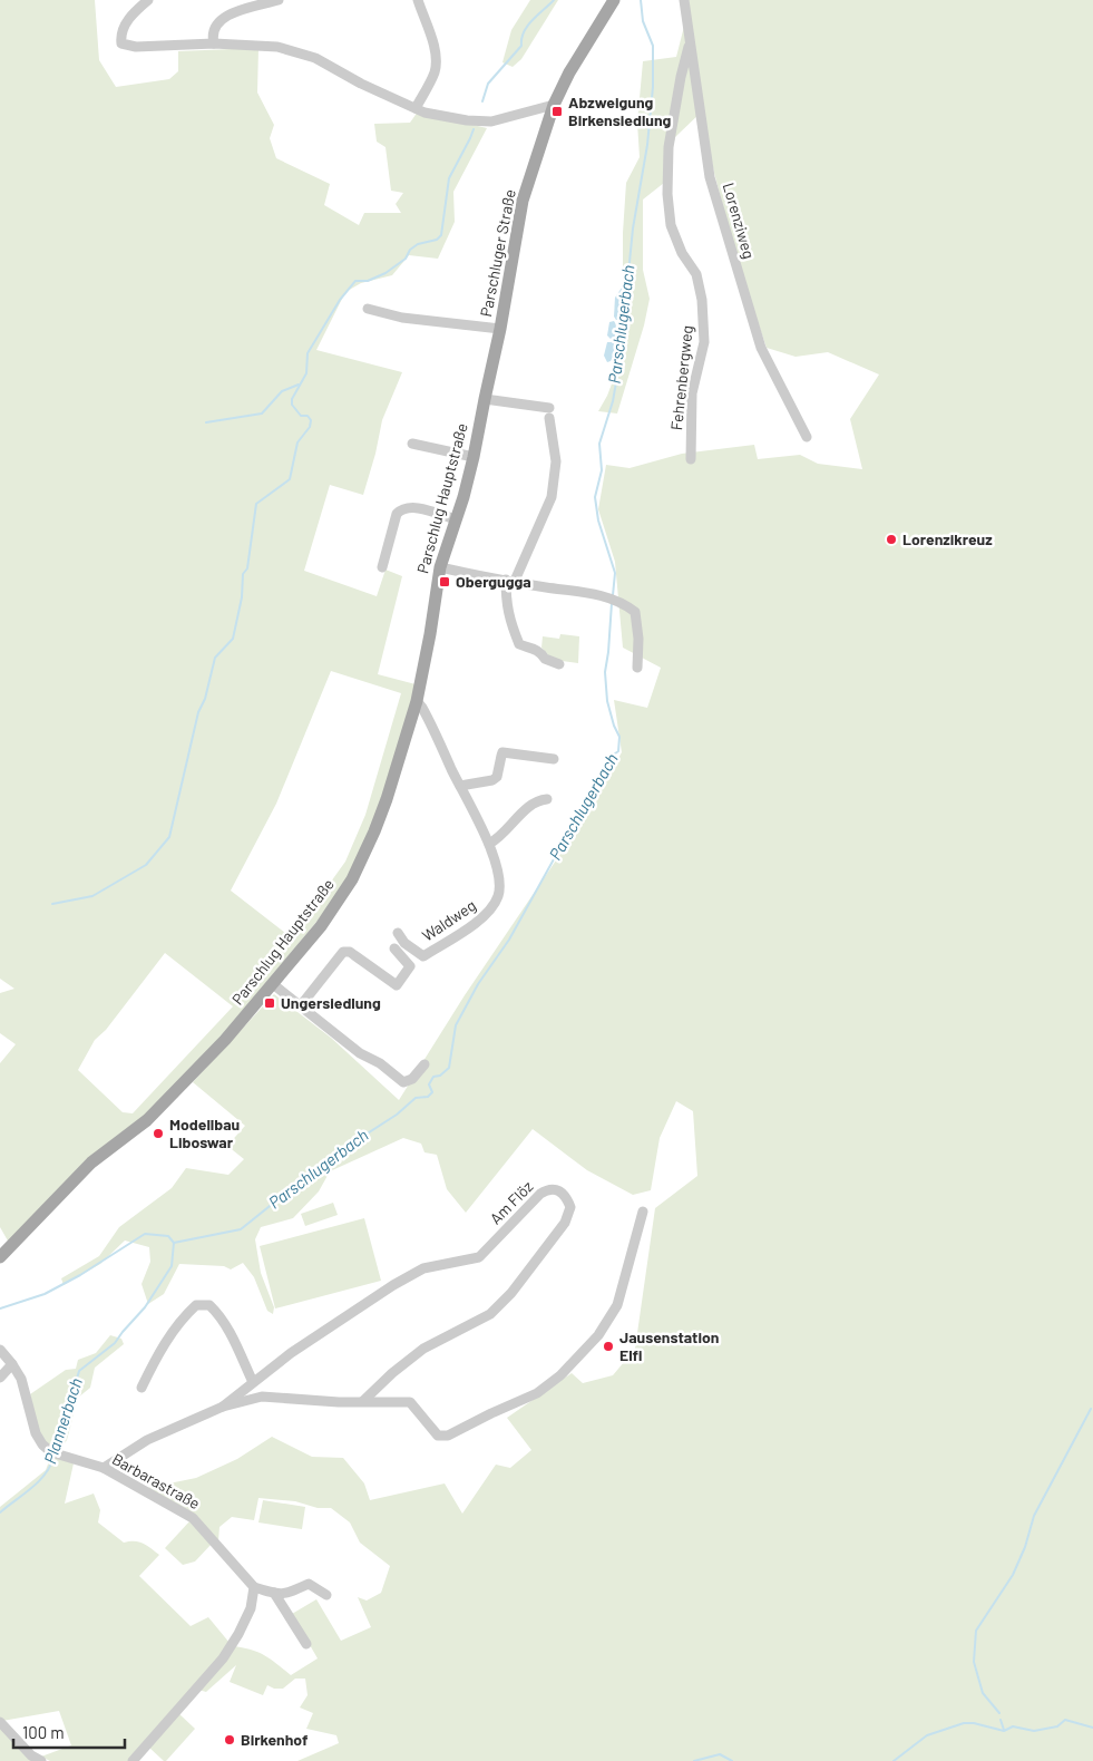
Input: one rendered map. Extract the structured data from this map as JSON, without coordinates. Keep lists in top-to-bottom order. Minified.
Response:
{"streets":{"main road":["Parschluger Straße","Parschlug Hauptstraße"],"street":["Lorenziweg","Fehrenbergweg","Waldweg","Am Flöz","Barbarastraße"]},"crossings":[["Lorenziweg","Fehrenbergweg"],["Parschluger Straße","Parschlug Hauptstraße"],["Parschlug Hauptstraße","Waldweg"]],"water":["Parschlugerbach","Plannerbach"],"places":{"transit":["Abzweigung Birkensiedlung","Obergugga","Ungersiedlung"],"other":["Lorenzikreuz","Modellbau Liboswar","Jausenstation Elfi","Birkenhof"]},"scale_bar":"100 m"}
